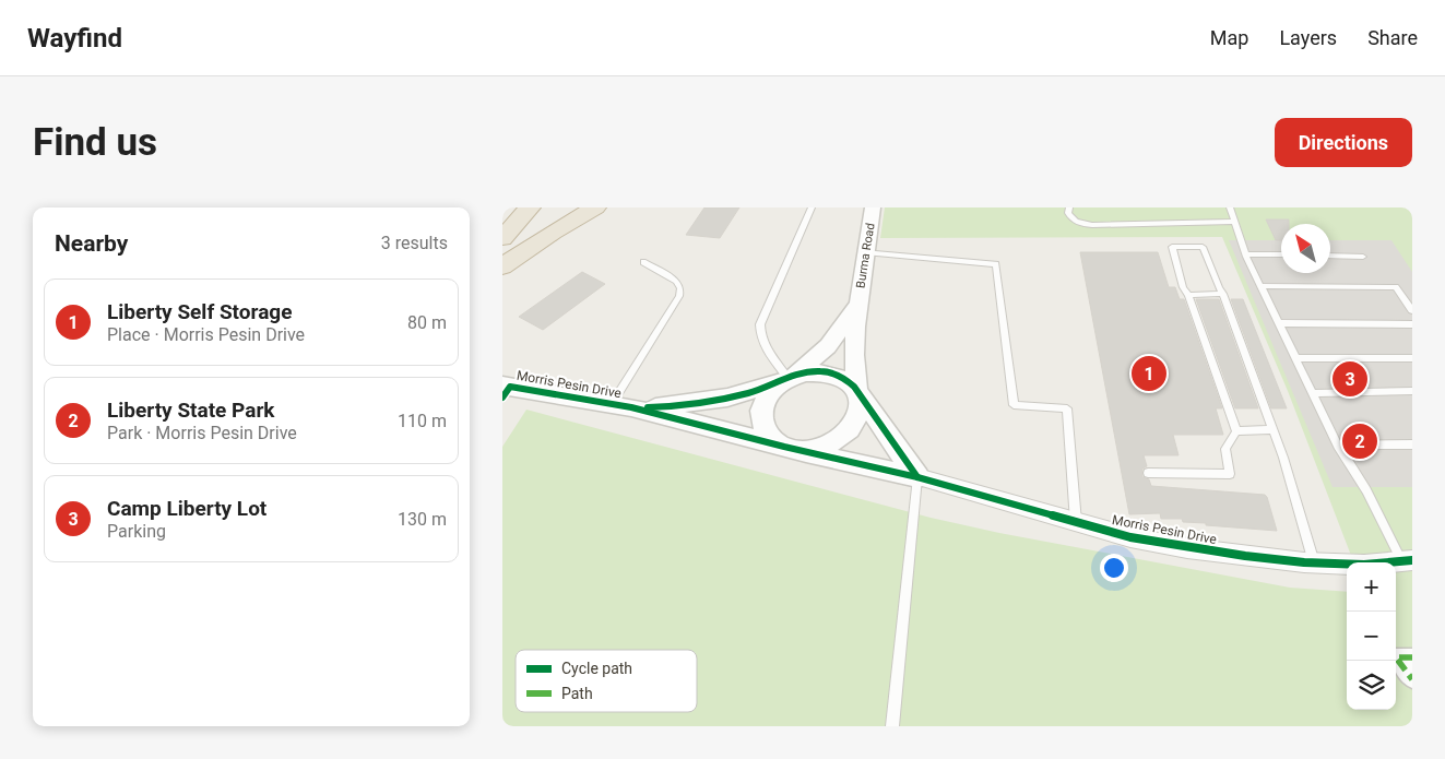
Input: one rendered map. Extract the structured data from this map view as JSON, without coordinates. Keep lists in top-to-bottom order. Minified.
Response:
{"streets":{"street":["Burma Road","Morris Pesin Drive"]},"crossings":[["Burma Road","Morris Pesin Drive"]],"legend":["Cycle path","Path"],"north":"top left","page":{"header":"Wayfind","nav":["Map","Layers","Share"],"buttons":"Directions","title":"Find us","heading":["Nearby","3 results"],"list":[{"mark":"1","name":"Liberty Self Storage","note":"Place · Morris Pesin Drive","value":"80 m"},{"mark":"2","name":"Liberty State Park","note":"Park · Morris Pesin Drive","value":"110 m"},{"mark":"3","name":"Camp Liberty Lot","note":"Parking","value":"130 m"}],"pins":["1","3","2"],"map_buttons":["+","−"]}}
